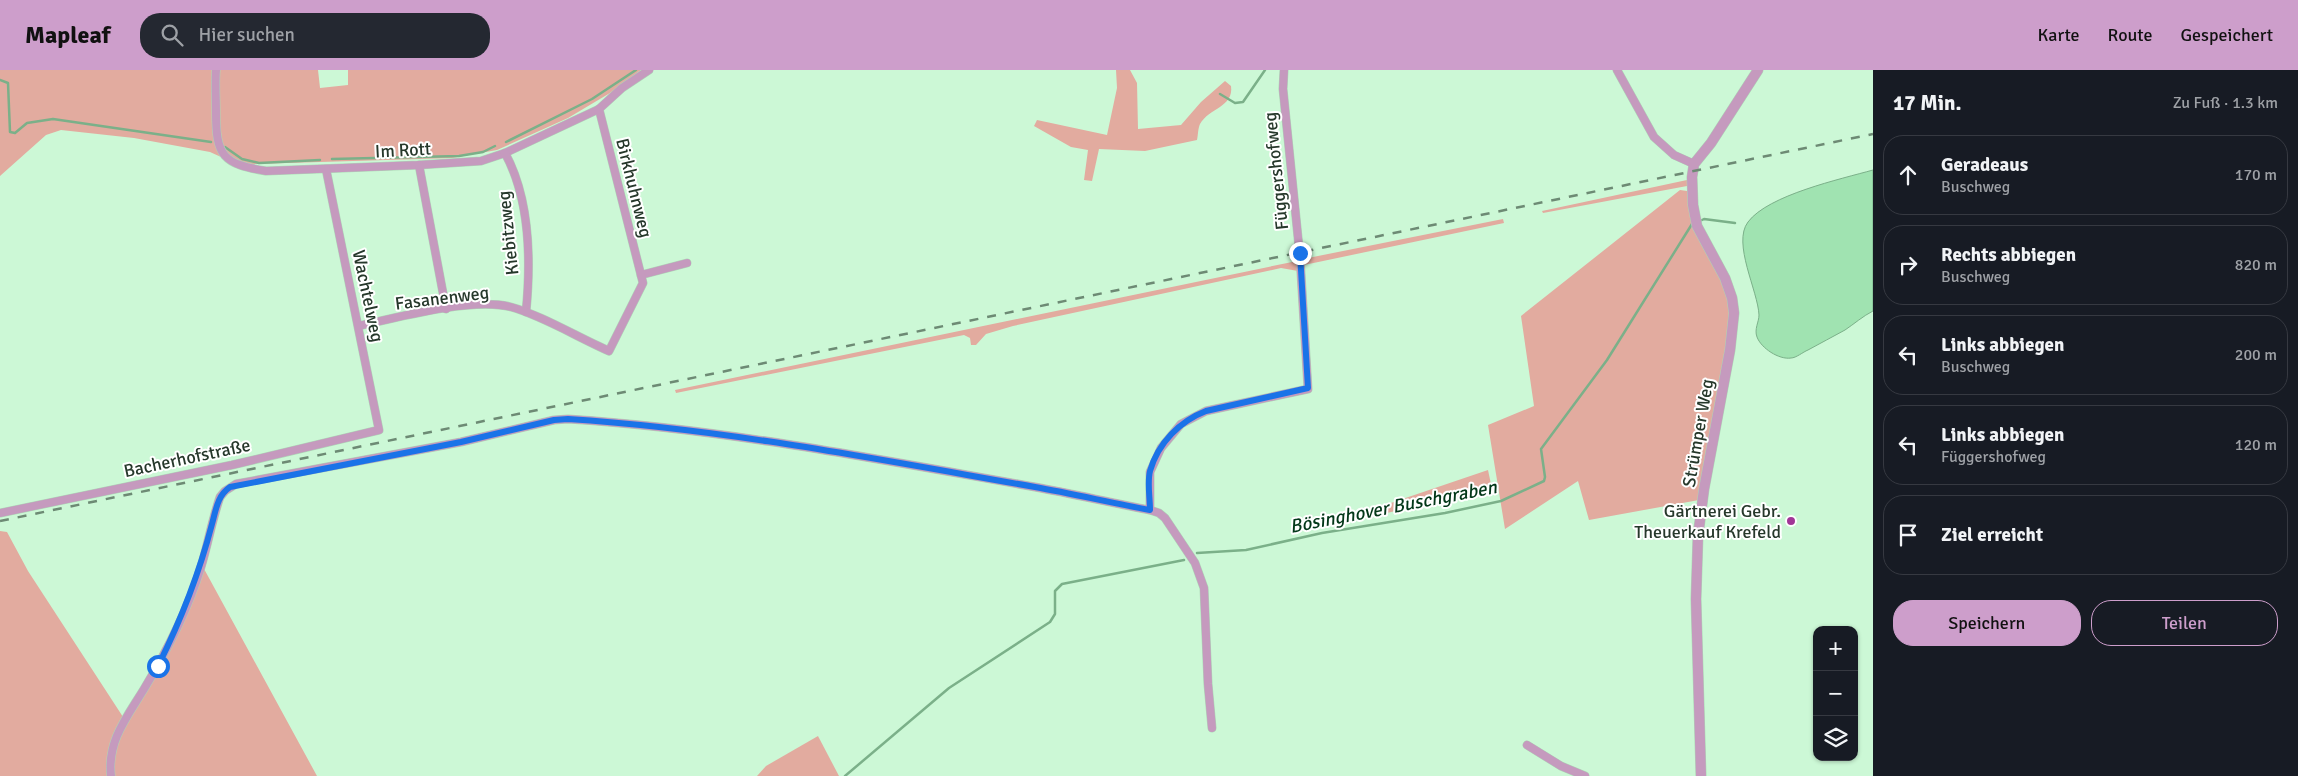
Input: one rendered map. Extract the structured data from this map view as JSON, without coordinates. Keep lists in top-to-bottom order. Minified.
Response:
{"streets":{"street":["Im Rott","Függershofweg","Birkhuhnweg","Kiebitzweg","Wachtelweg","Fasanenweg","Strümper Weg","Bacherhofstraße"]},"crossings":[["Im Rott","Birkhuhnweg"],["Im Rott","Kiebitzweg"],["Im Rott","Wachtelweg"],["Birkhuhnweg","Fasanenweg"],["Kiebitzweg","Fasanenweg"],["Wachtelweg","Fasanenweg"],["Wachtelweg","Bacherhofstraße"]],"water":["Bösinghover Buschgraben"],"places":["Gärtnerei Gebr. Theuerkauf Krefeld"],"page":{"header":"Mapleaf","search":"Hier suchen","nav":["Karte","Route","Gespeichert"],"heading":["17 Min.","Zu Fuß · 1.3 km"],"list":[["Geradeaus","Buschweg","170 m"],["Rechts abbiegen","Buschweg","820 m"],["Links abbiegen","Buschweg","200 m"],["Links abbiegen","Függershofweg","120 m"],"Ziel erreicht"],"buttons":["Speichern","Teilen"],"map_buttons":["+","−"]}}
